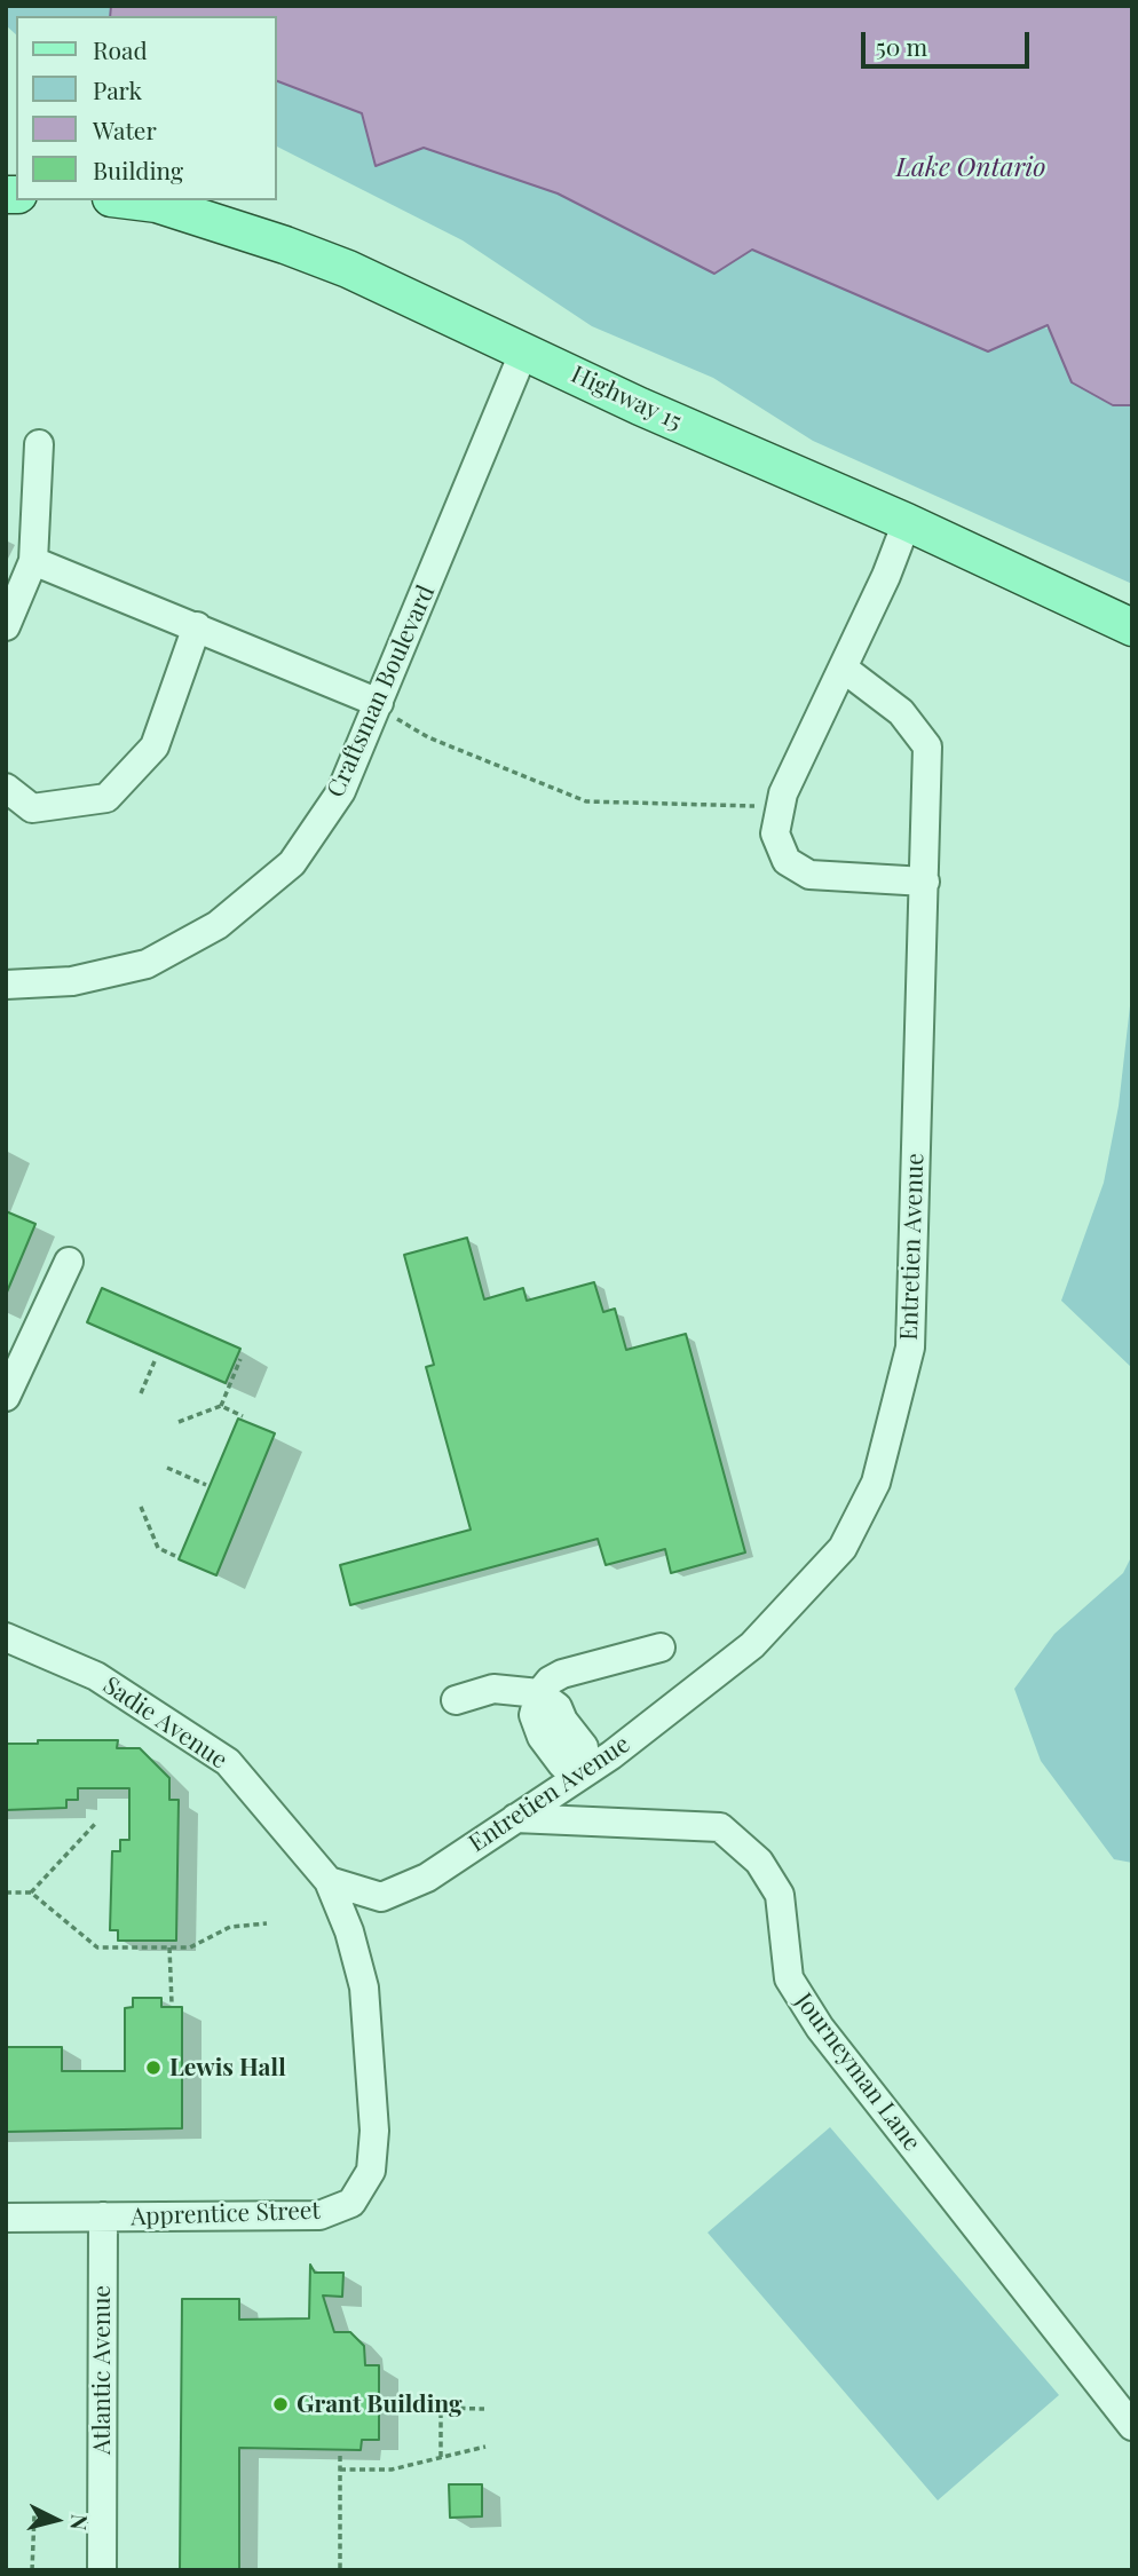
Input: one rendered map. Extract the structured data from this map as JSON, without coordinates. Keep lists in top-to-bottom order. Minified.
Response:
{"streets":{"main road":["Highway 15"],"street":["Craftsman Boulevard","Entretien Avenue","Sadie Avenue","Journeyman Lane","Apprentice Street","Atlantic Avenue"]},"crossings":[["Highway 15","Craftsman Boulevard"],["Entretien Avenue","Journeyman Lane"],["Sadie Avenue","Apprentice Street"],["Apprentice Street","Atlantic Avenue"]],"water":["Lake Ontario"],"places":["Lewis Hall","Grant Building"],"legend":["Road","Park","Water","Building"],"scale_bar":"50 m","north":"right"}
